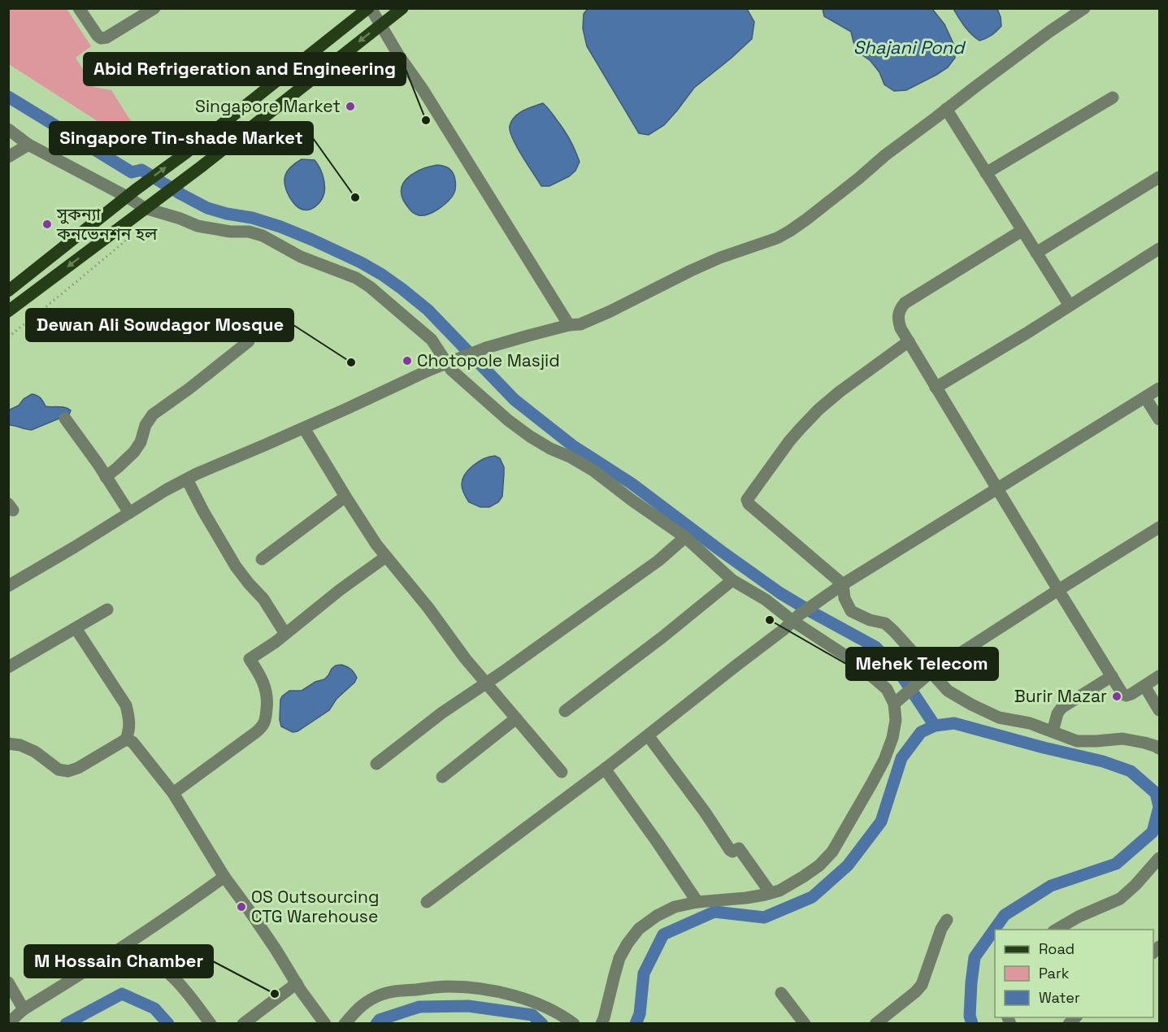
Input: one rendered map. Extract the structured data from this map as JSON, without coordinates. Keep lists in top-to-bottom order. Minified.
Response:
{"water":["Shajani Pond"],"places":["Singapore Market","Abid Refrigeration and Engineering","Singapore Tin-shade Market","সুকন্যা কনভেনশন হল","Chotopole Masjid","Dewan Ali Sowdagor Mosque","Mehek Telecom","Burir Mazar","OS Outsourcing CTG Warehouse","M Hossain Chamber"],"legend":["Road","Park","Water"]}
